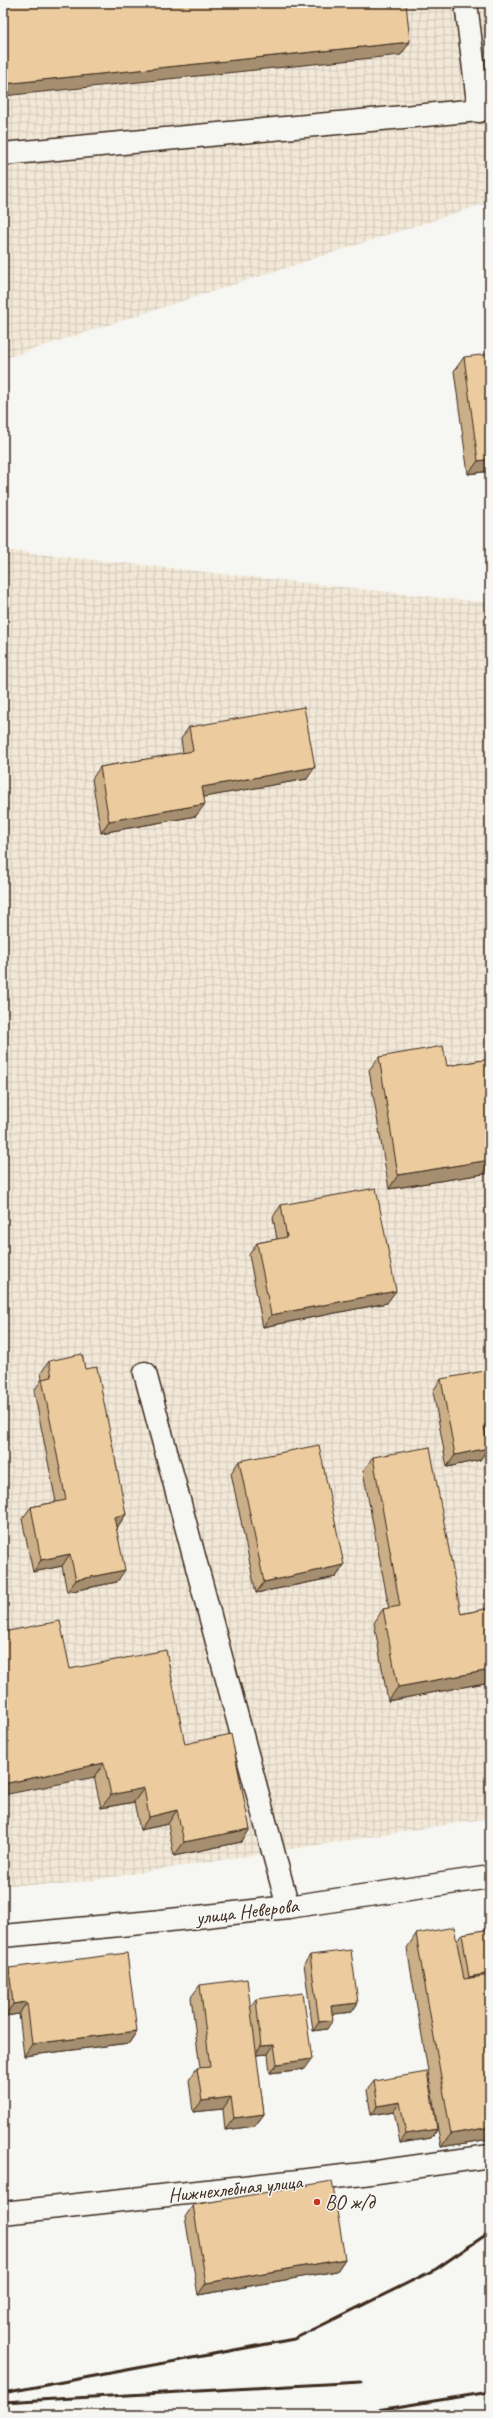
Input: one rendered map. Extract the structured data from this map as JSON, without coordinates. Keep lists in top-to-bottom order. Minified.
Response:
{"streets":{"street":["улица Неверова","Нижнехлебная улица"]},"places":["ВО ж/д"]}
